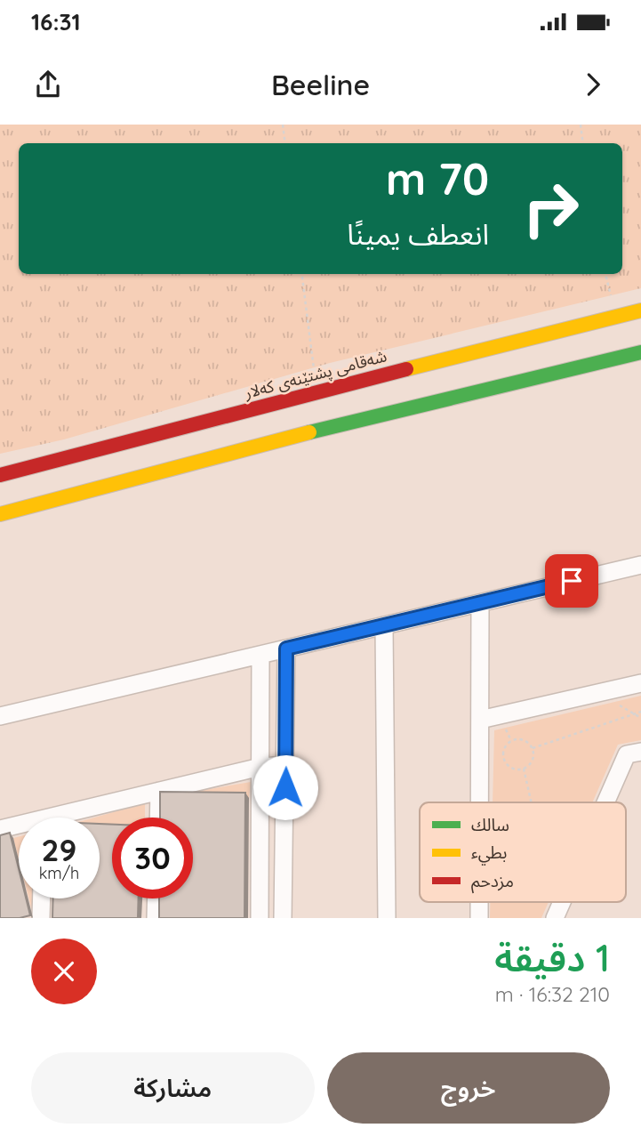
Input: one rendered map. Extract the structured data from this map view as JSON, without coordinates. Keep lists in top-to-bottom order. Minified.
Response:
{"streets":{"highway":["شەقامی پشتێنەی کەلار"]},"legend":["سالك","بطيء","مزدحم"],"page":{"status":"16:31","header":"Beeline","turn":["70 m","انعطف يمينًا"],"speed":"29 km/h","limit":"30","heading":["1 دقيقة","210 m · 16:32"],"buttons":["خروج","مشاركة"]}}
